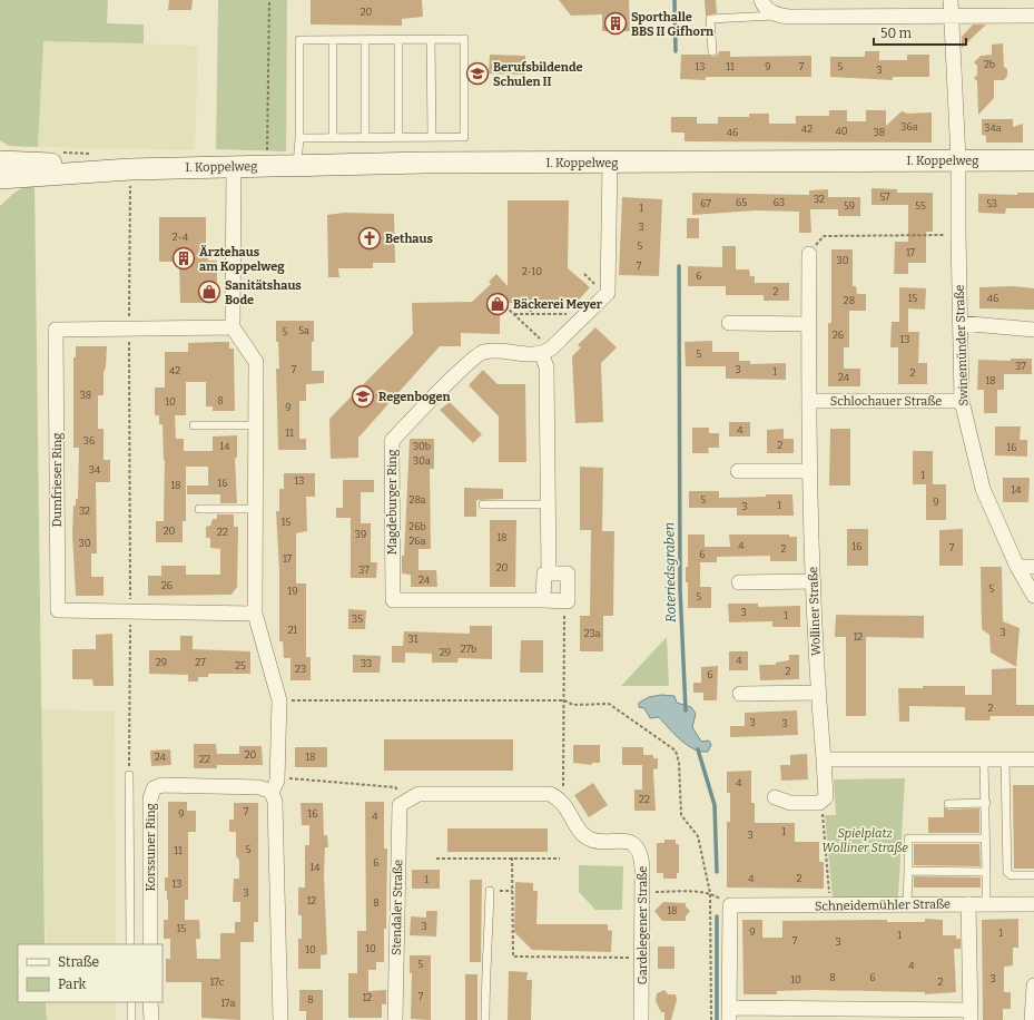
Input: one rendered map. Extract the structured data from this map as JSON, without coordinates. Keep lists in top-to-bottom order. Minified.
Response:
{"streets":{"street":["I. Koppelweg","Swinemünder Straße","Schlochauer Straße","Dumfrieser Ring","Magdeburger Ring","Wolliner Straße","Korssuner Ring","Schneidemühler Straße","Stendaler Straße","Gardelegener Straße"]},"crossings":[["I. Koppelweg","Swinemünder Straße"],["Swinemünder Straße","Schlochauer Straße"],["Schlochauer Straße","Wolliner Straße"]],"water":["Roteriedsgraben"],"parks":["Spielplatz Wolliner Straße"],"places":{"building":["Sporthalle BBS II Gifhorn","Ärztehaus am Koppelweg"],"school or university":["Berufsbildende Schulen II","Regenbogen"],"church":["Bethaus"],"shop":["Sanitätshaus Bode","Bäckerei Meyer"]},"house_numbers":["20","2b","13","11","9","7","5","3","36a","34a","42","40","46","38","57","32","65","63","67","53","59","55","1","3","2-4","5","17","30","7","2-10","6","2","15","46","28","5a","5","26","13","5","37","7","3","42","1","2","24","18","38","8","10","9","4","11","36","2","14","30b","16","30a","34","1","13","16","18","14","28a","5","9","1","3","32","15","26b","20","22","39","18","26a","30","4","16","7","2","6","17","20","37","24","26","5","19","5","3","1","35","21","3","23a","12","31","27b","29","4","29","27","33","25","23","2","6","2","3","3","20","24","18","22","4","22","7","9","16","4","1","3","5","11","6","14","4","2","1","13","3","12","8","18","3","15","9","1","1","7","3","10","10","5","4","8","6","3","10","17c","2","7","12","8","17a"],"legend":["Straße","Park"],"scale_bar":"50 m"}
